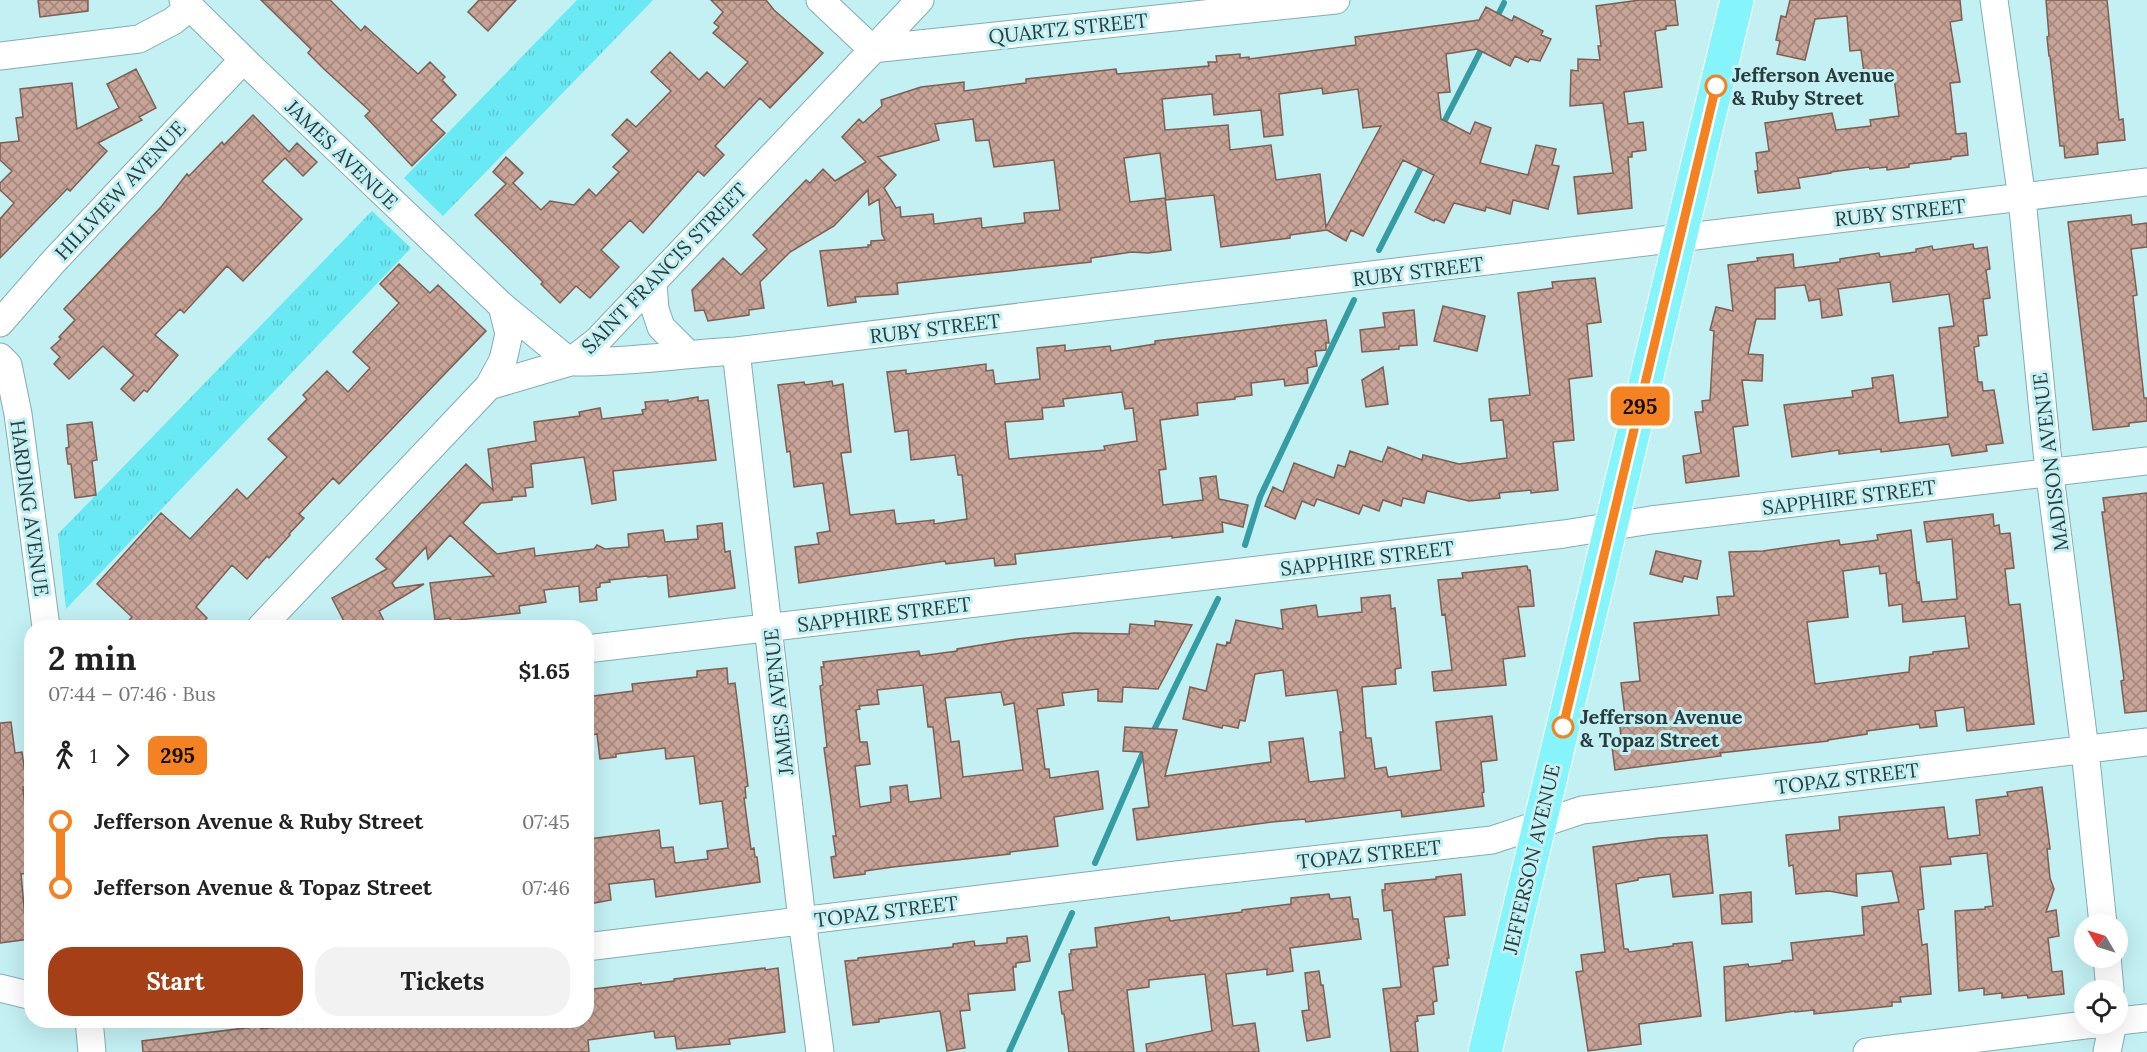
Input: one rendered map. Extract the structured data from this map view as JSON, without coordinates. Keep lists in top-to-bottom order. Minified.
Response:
{"streets":{"main road":["JEFFERSON AVENUE"],"street":["QUARTZ STREET","JAMES AVENUE","HILLVIEW AVENUE","RUBY STREET","SAINT FRANCIS STREET","MADISON AVENUE","SAPPHIRE STREET","HARDING AVENUE","TOPAZ STREET"]},"crossings":[["QUARTZ STREET","SAINT FRANCIS STREET"],["JAMES AVENUE","HILLVIEW AVENUE"],["JAMES AVENUE","RUBY STREET"],["JAMES AVENUE","SAINT FRANCIS STREET"],["JAMES AVENUE","SAPPHIRE STREET"],["JAMES AVENUE","TOPAZ STREET"],["RUBY STREET","SAINT FRANCIS STREET"],["RUBY STREET","MADISON AVENUE"],["RUBY STREET","JEFFERSON AVENUE"],["MADISON AVENUE","SAPPHIRE STREET"],["MADISON AVENUE","TOPAZ STREET"],["SAPPHIRE STREET","JEFFERSON AVENUE"],["TOPAZ STREET","JEFFERSON AVENUE"]],"places":["Jefferson Avenue & Ruby Street","Jefferson Avenue & Topaz Street"],"lines":["bus line 295"],"north":"top left","page":{"on_map":"295","heading":["2 min","07:44 – 07:46 · Bus","$1.65"],"legs":["1","295"],"list":[{"name":"Jefferson Avenue & Ruby Street","value":"07:45"},{"name":"Jefferson Avenue & Topaz Street","value":"07:46"}],"buttons":["Start","Tickets"]}}
